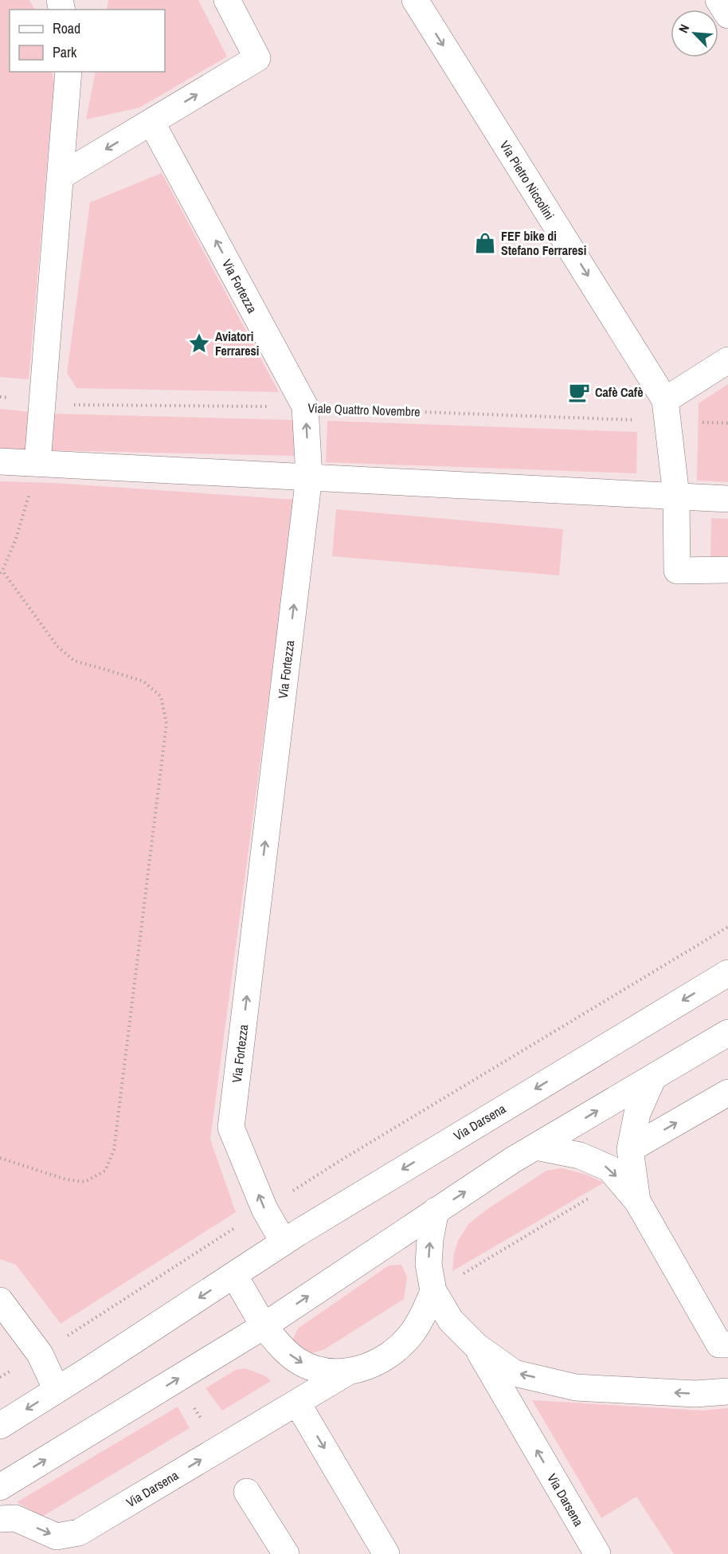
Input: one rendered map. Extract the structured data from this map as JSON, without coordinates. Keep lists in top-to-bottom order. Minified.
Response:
{"streets":{"street":["Via Pietro Niccolini","Via Fortezza","Via Darsena"],"path":["Viale Quattro Novembre"]},"crossings":[["Via Pietro Niccolini","Viale Quattro Novembre"],["Via Fortezza","Viale Quattro Novembre"],["Via Fortezza","Via Darsena"]],"one_way":["Via Pietro Niccolini","Via Fortezza"],"places":{"shop":["FEF bike di Stefano Ferraresi"],"place":["Aviatori Ferraresi"],"cafe":["Cafè Cafè"]},"legend":["Road","Park"],"north":"top left"}
